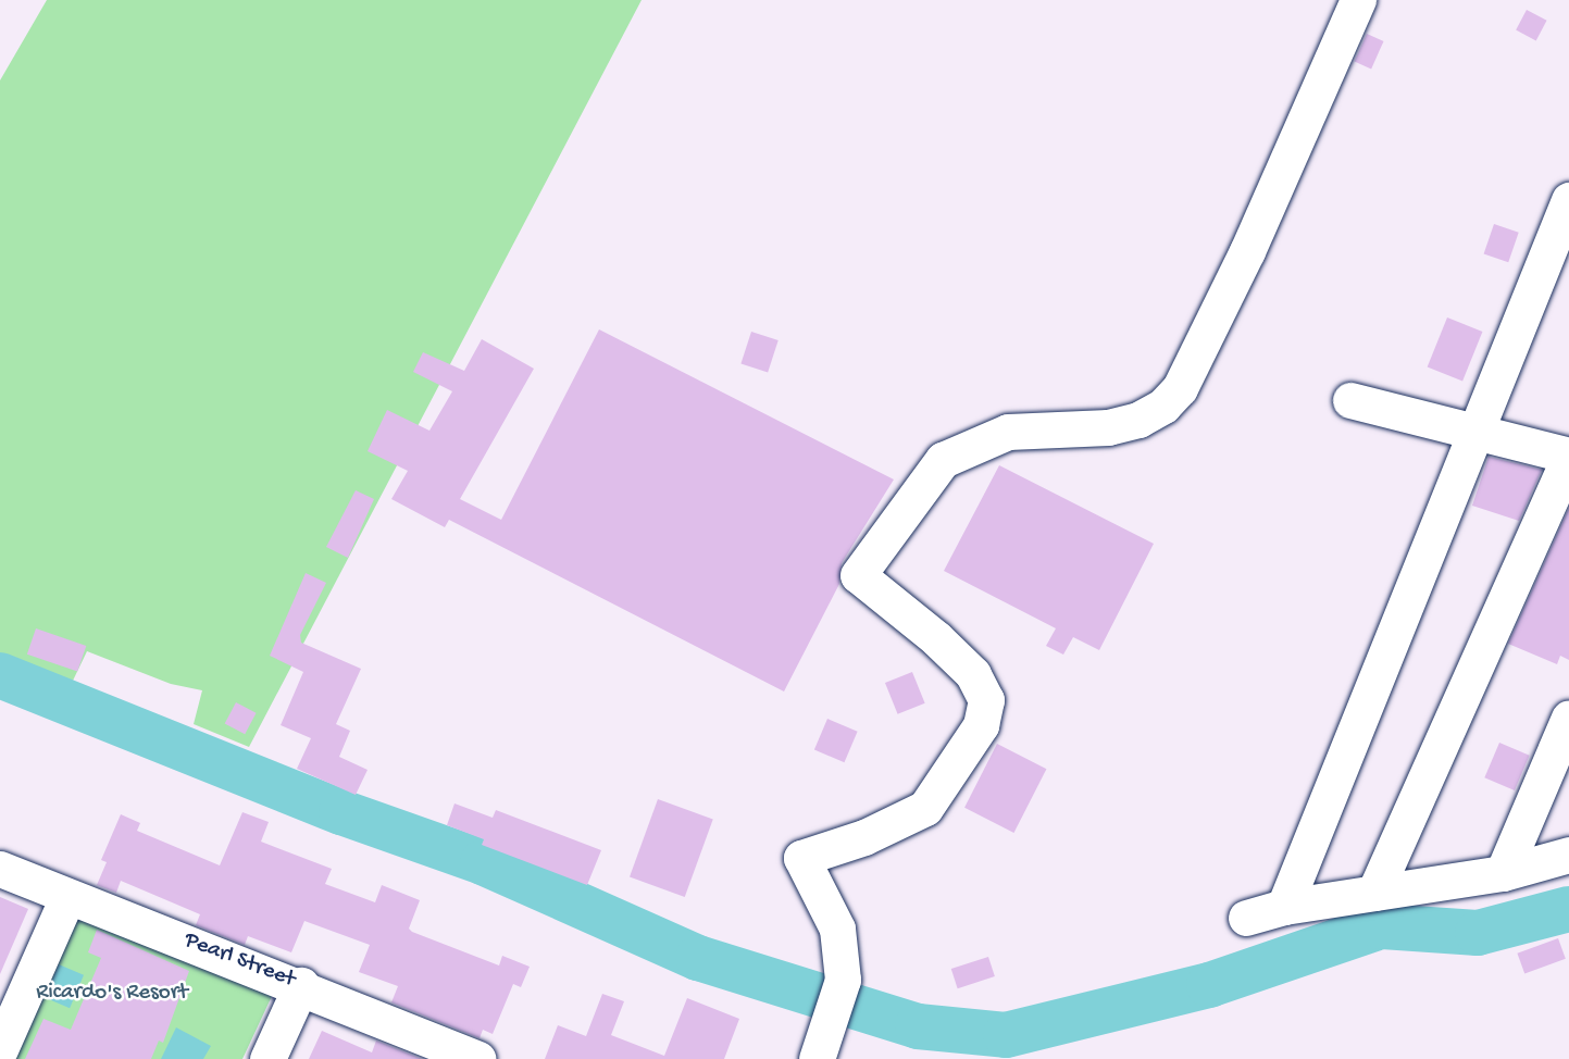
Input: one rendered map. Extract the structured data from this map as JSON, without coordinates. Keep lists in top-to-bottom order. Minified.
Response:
{"streets":{"street":["Pearl Street"]},"parks":["Ricardo's Resort"]}
